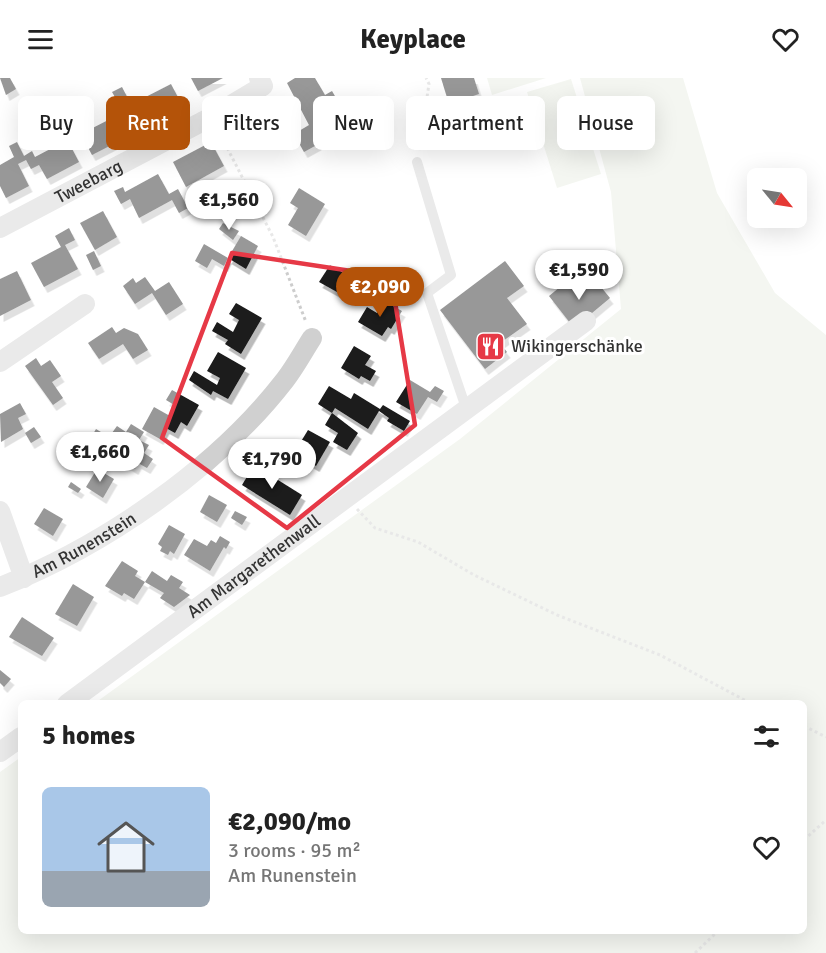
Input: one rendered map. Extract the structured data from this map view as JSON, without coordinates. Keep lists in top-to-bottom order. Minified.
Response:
{"streets":{"street":["Tweebarg","Am Runenstein","Am Margarethenwall"]},"places":{"restaurant":["Wikingerschänke"]},"north":"bottom right","page":{"header":"Keyplace","chip":["Buy","Rent","Filters","New","Apartment","House"],"price":["€1,560","€1,590","€2,090","€1,660","€1,790"],"heading":"5 homes","list":[{"name":"€2,090/mo","note":"3 rooms · 95 m² · Am Runenstein"}]}}
